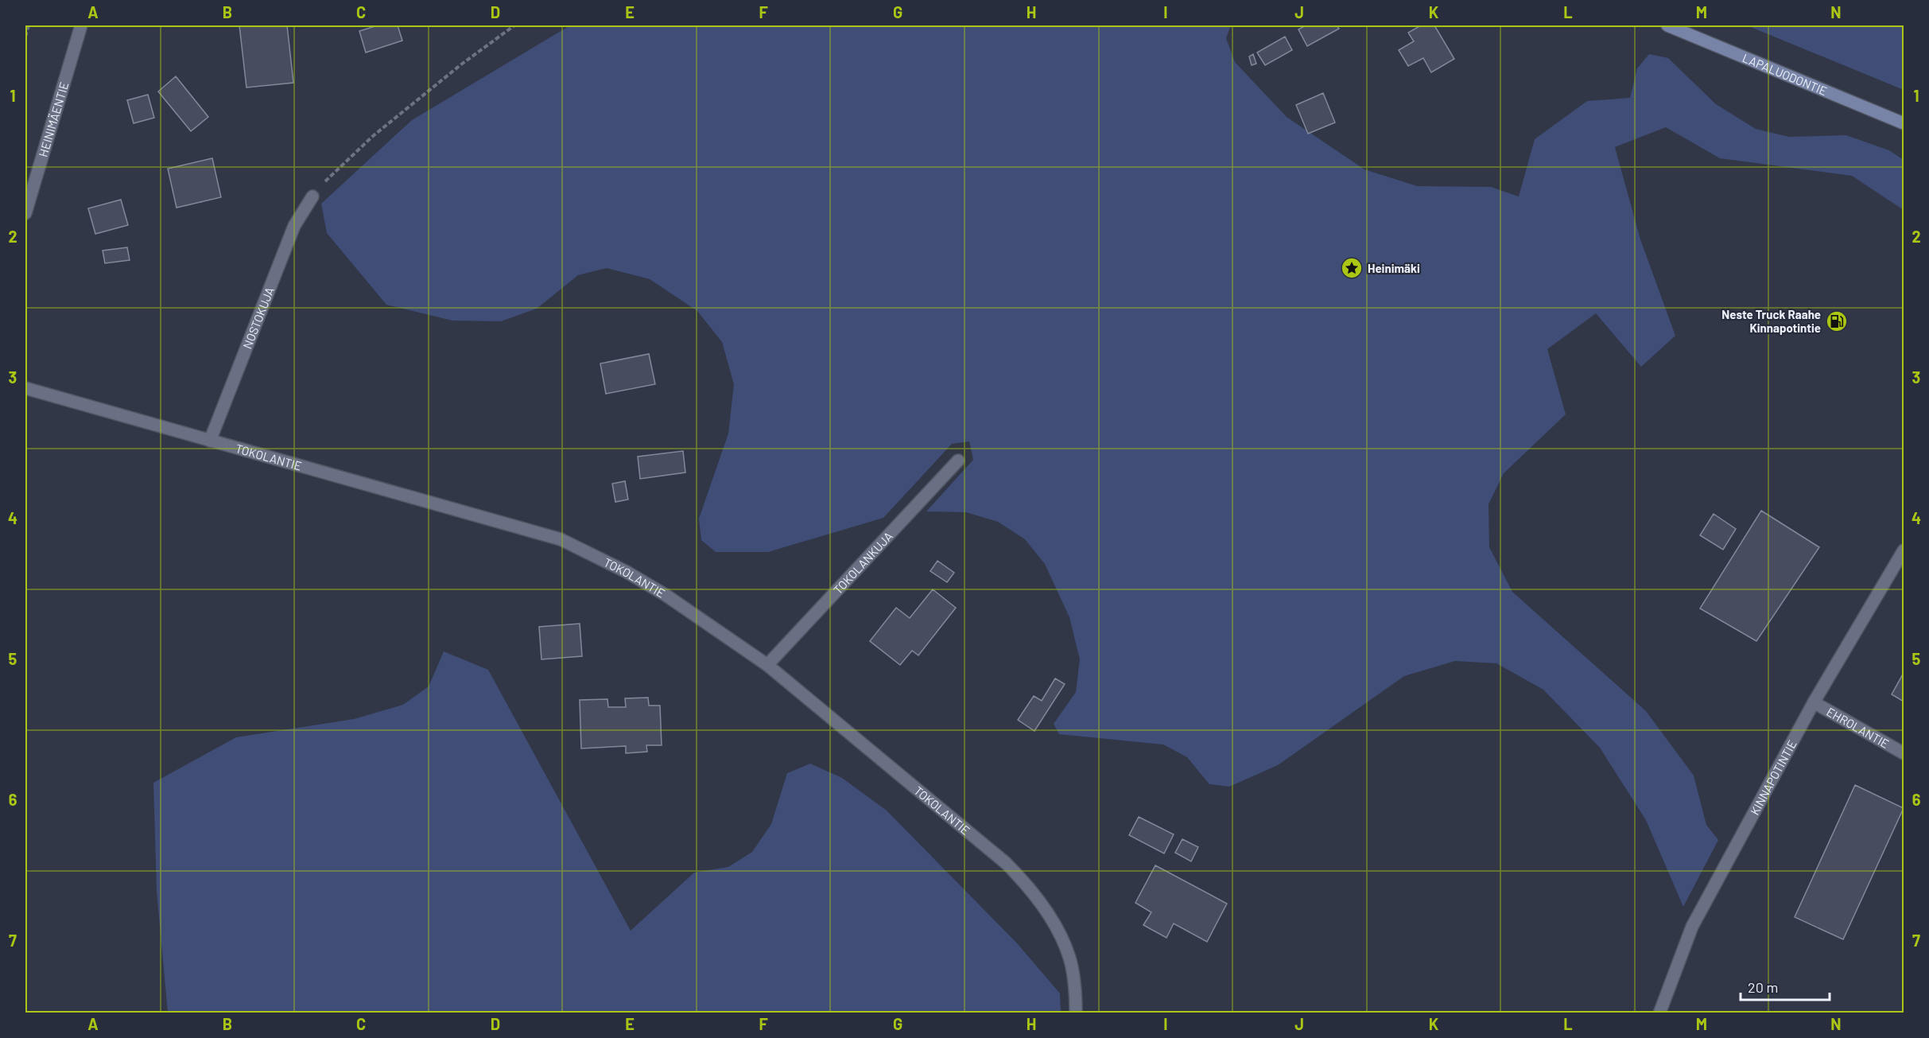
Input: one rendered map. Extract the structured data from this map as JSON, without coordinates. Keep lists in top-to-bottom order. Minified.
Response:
{"streets":{"main road":["LAPALUODONTIE"],"street":["HEINIMÄENTIE","NOSTOKUJA","TOKOLANTIE","TOKOLANKUJA","EHROLANTIE","KINNAPOTINTIE"]},"crossings":[["NOSTOKUJA","TOKOLANTIE"],["TOKOLANTIE","TOKOLANKUJA"],["EHROLANTIE","KINNAPOTINTIE"]],"places":{"place":["Heinimäki"],"fuel station":["Neste Truck Raahe Kinnapotintie"]},"scale_bar":"20 m","grid":{"columns":["A","B","C","D","E","F","G","H","I","J","K","L","M","N"],"rows":["1","2","3","4","5","6","7"]}}
